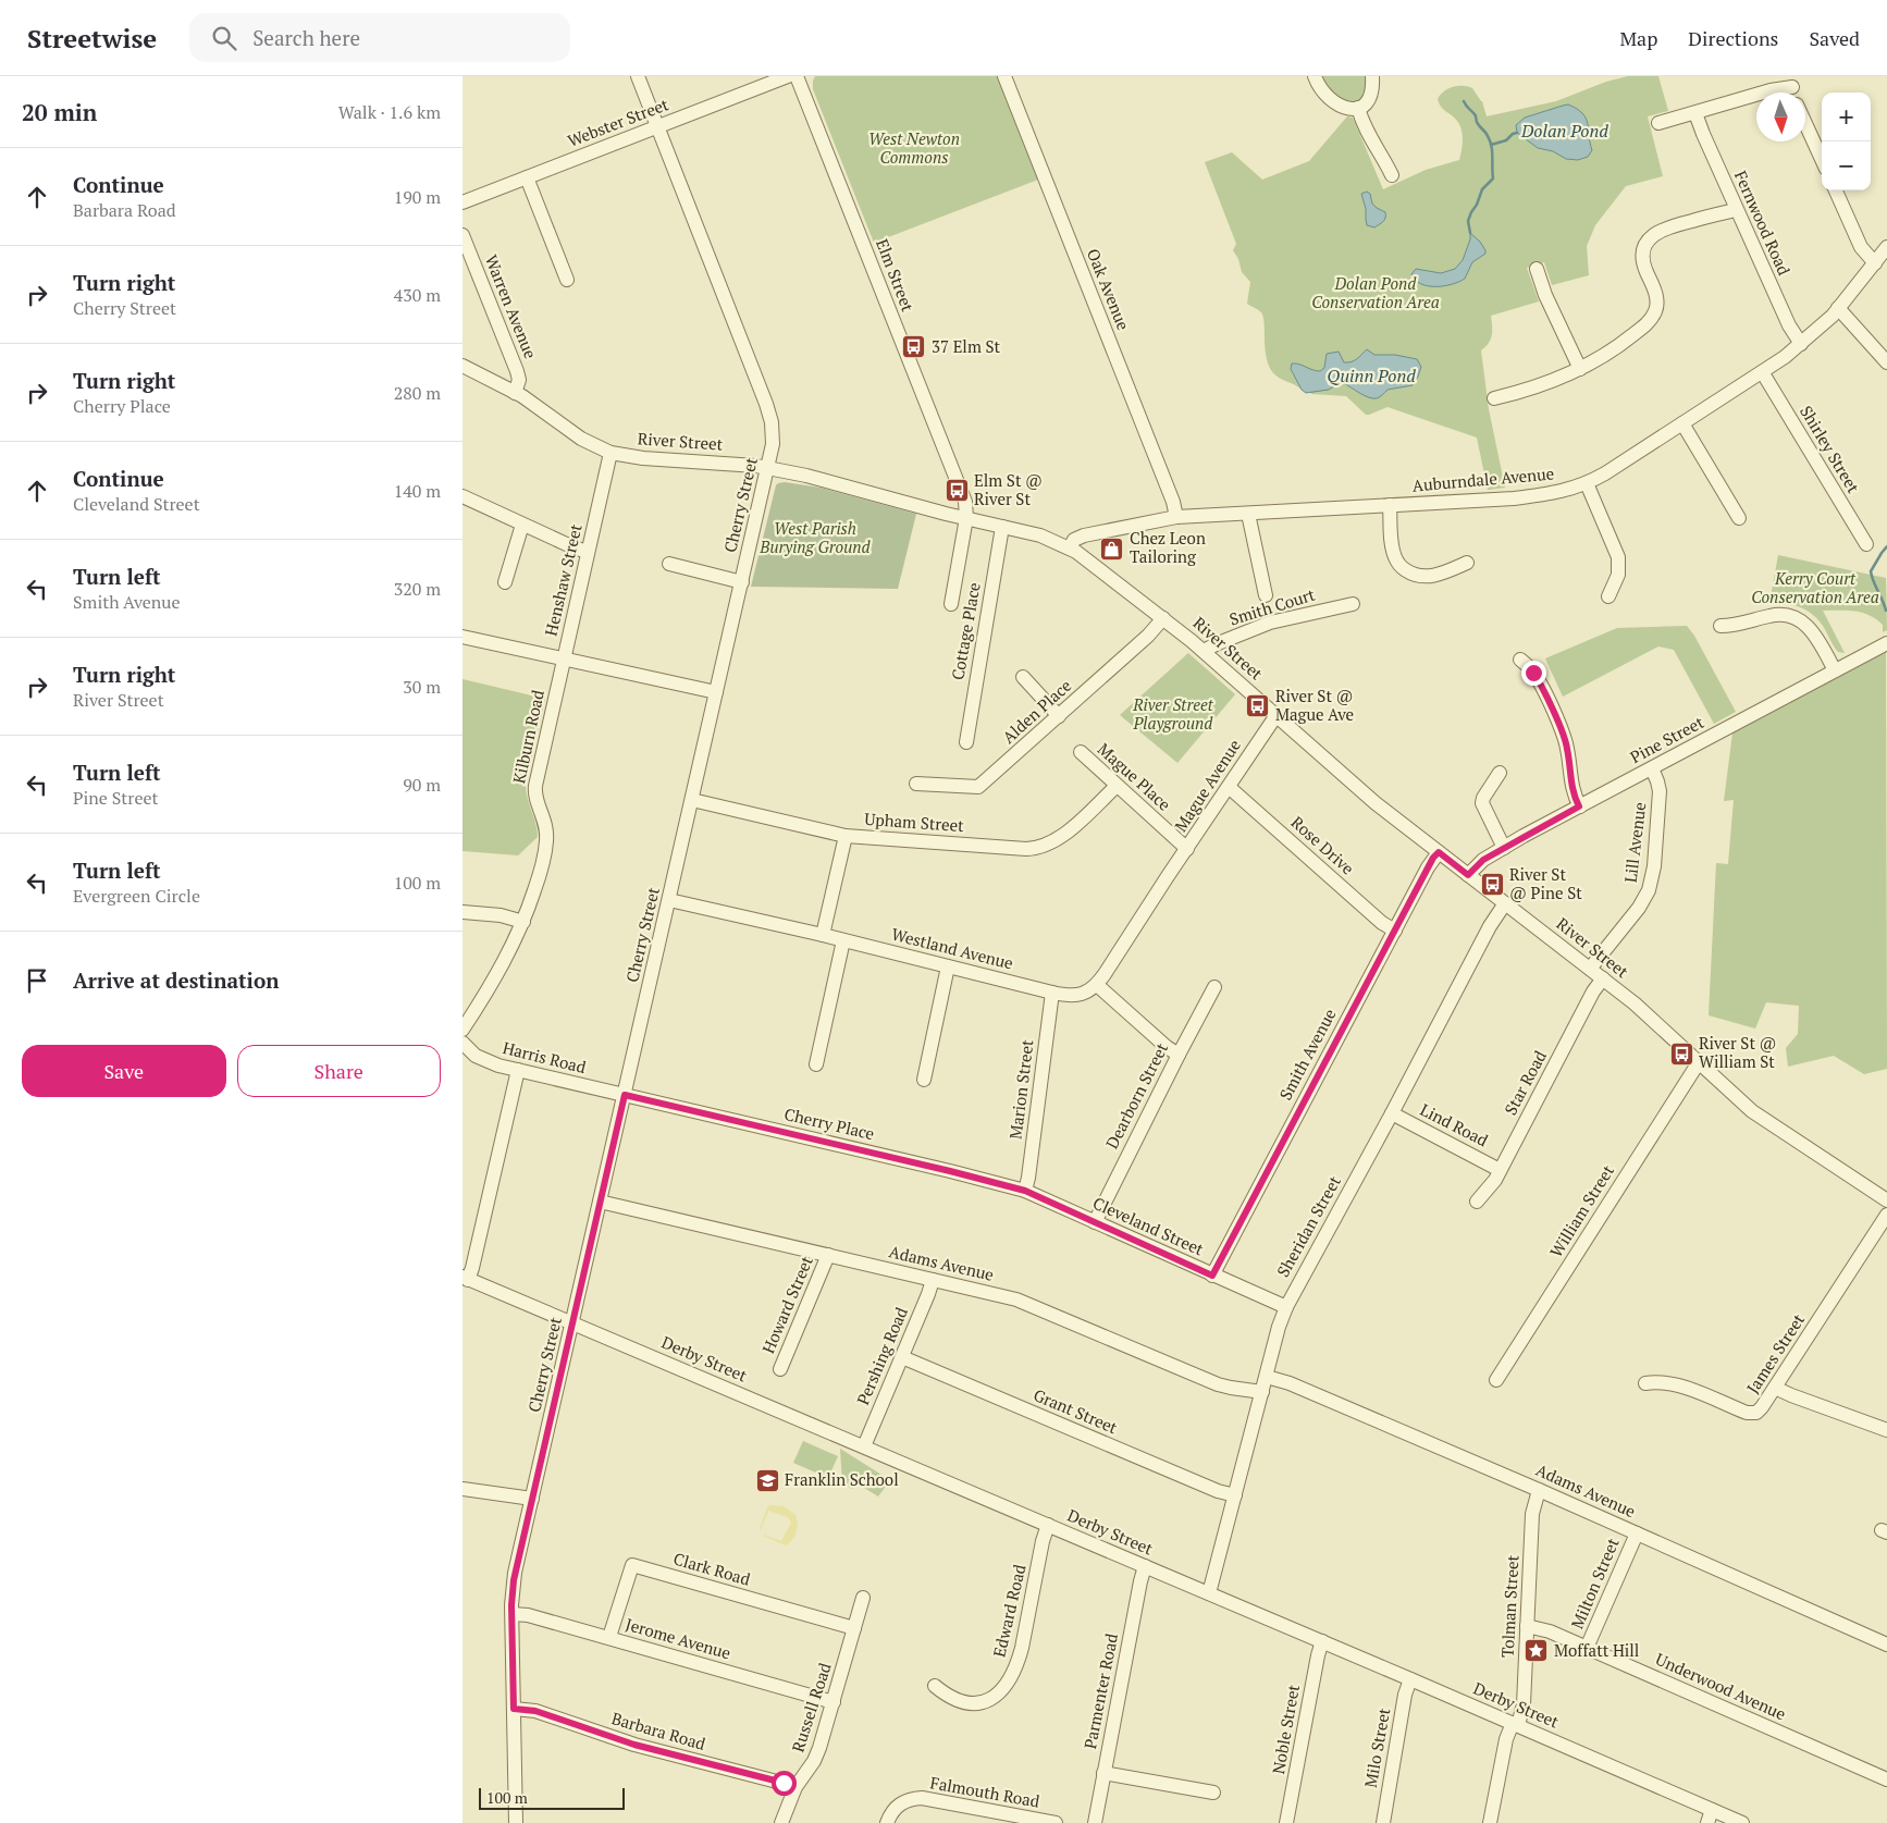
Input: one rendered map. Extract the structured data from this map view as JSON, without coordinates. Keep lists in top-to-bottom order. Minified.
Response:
{"streets":{"street":["Webster Street","Fernwood Road","Elm Street","Oak Avenue","Warren Avenue","River Street","Shirley Street","Auburndale Avenue","Cherry Street","Henshaw Street","Smith Court","Cottage Place","Alden Place","Kilburn Road","Pine Street","Mague Place","Mague Avenue","Upham Street","Lill Avenue","Rose Drive","Westland Avenue","Smith Avenue","Harris Road","Star Road","Marion Street","Dearborn Street","Cherry Place","Lind Road","William Street","Cleveland Street","Sheridan Street","Adams Avenue","Howard Street","James Street","Pershing Road","Derby Street","Grant Street","Clark Road","Milton Street","Tolman Street","Edward Road","Jerome Avenue","Underwood Avenue","Parmenter Road","Russell Road","Noble Street","Barbara Road","Milo Street","Falmouth Road"]},"crossings":[["Webster Street","Cherry Street"],["Fernwood Road","Auburndale Avenue"],["Elm Street","River Street"],["Oak Avenue","Auburndale Avenue"],["Warren Avenue","River Street"],["River Street","Auburndale Avenue"],["River Street","Cherry Street"],["River Street","Henshaw Street"],["River Street","Smith Court"],["River Street","Cottage Place"],["River Street","Alden Place"],["River Street","Pine Street"],["River Street","Mague Avenue"],["River Street","Lill Avenue"],["River Street","Smith Avenue"],["River Street","Star Road"],["River Street","William Street"],["River Street","Sheridan Street"],["Shirley Street","Auburndale Avenue"],["Cherry Street","Henshaw Street"],["Cherry Street","Upham Street"],["Cherry Street","Westland Avenue"],["Cherry Street","Harris Road"],["Cherry Street","Cherry Place"],["Cherry Street","Adams Avenue"],["Cherry Street","Derby Street"],["Cherry Street","Jerome Avenue"],["Cherry Street","Barbara Road"],["Henshaw Street","Kilburn Road"],["Pine Street","Lill Avenue"],["Mague Place","Mague Avenue"],["Mague Place","Upham Street"],["Mague Avenue","Rose Drive"],["Mague Avenue","Westland Avenue"],["Rose Drive","Smith Avenue"],["Westland Avenue","Marion Street"],["Smith Avenue","Cleveland Street"],["Harris Road","Cherry Place"],["Star Road","Lind Road"],["Marion Street","Cherry Place"],["Marion Street","Cleveland Street"],["Dearborn Street","Cleveland Street"],["Cherry Place","Cleveland Street"],["Lind Road","Sheridan Street"],["Cleveland Street","Sheridan Street"],["Sheridan Street","Adams Avenue"],["Sheridan Street","Derby Street"],["Sheridan Street","Grant Street"],["Adams Avenue","Howard Street"],["Adams Avenue","Pershing Road"],["Adams Avenue","Milton Street"],["Adams Avenue","Tolman Street"],["Pershing Road","Derby Street"],["Pershing Road","Grant Street"],["Derby Street","Tolman Street"],["Derby Street","Edward Road"],["Derby Street","Parmenter Road"],["Derby Street","Noble Street"],["Derby Street","Milo Street"],["Clark Road","Jerome Avenue"],["Clark Road","Russell Road"],["Milton Street","Underwood Avenue"],["Tolman Street","Underwood Avenue"],["Jerome Avenue","Russell Road"],["Russell Road","Barbara Road"]],"water":["Dolan Pond","Quinn Pond"],"parks":["West Newton Commons","Dolan Pond Conservation Area","West Parish Burying Ground","Kerry Court Conservation Area","River Street Playground"],"places":{"bus stop":["37 Elm St","Elm St @ River St","River St @ Mague Ave","River St @ Pine St","River St @ William St"],"shop":["Chez Leon Tailoring"],"school or university":["Franklin School"],"place":["Moffatt Hill"]},"scale_bar":"100 m","north":"bottom","page":{"header":"Streetwise","search":"Search here","nav":["Map","Directions","Saved"],"heading":["20 min","Walk · 1.6 km"],"map_buttons":["+","−"],"list":[["Continue","Barbara Road","190 m"],["Turn right","Cherry Street","430 m"],["Turn right","Cherry Place","280 m"],["Continue","Cleveland Street","140 m"],["Turn left","Smith Avenue","320 m"],["Turn right","River Street","30 m"],["Turn left","Pine Street","90 m"],["Turn left","Evergreen Circle","100 m"],"Arrive at destination"],"buttons":["Save","Share"],"scale":"100 m"}}
